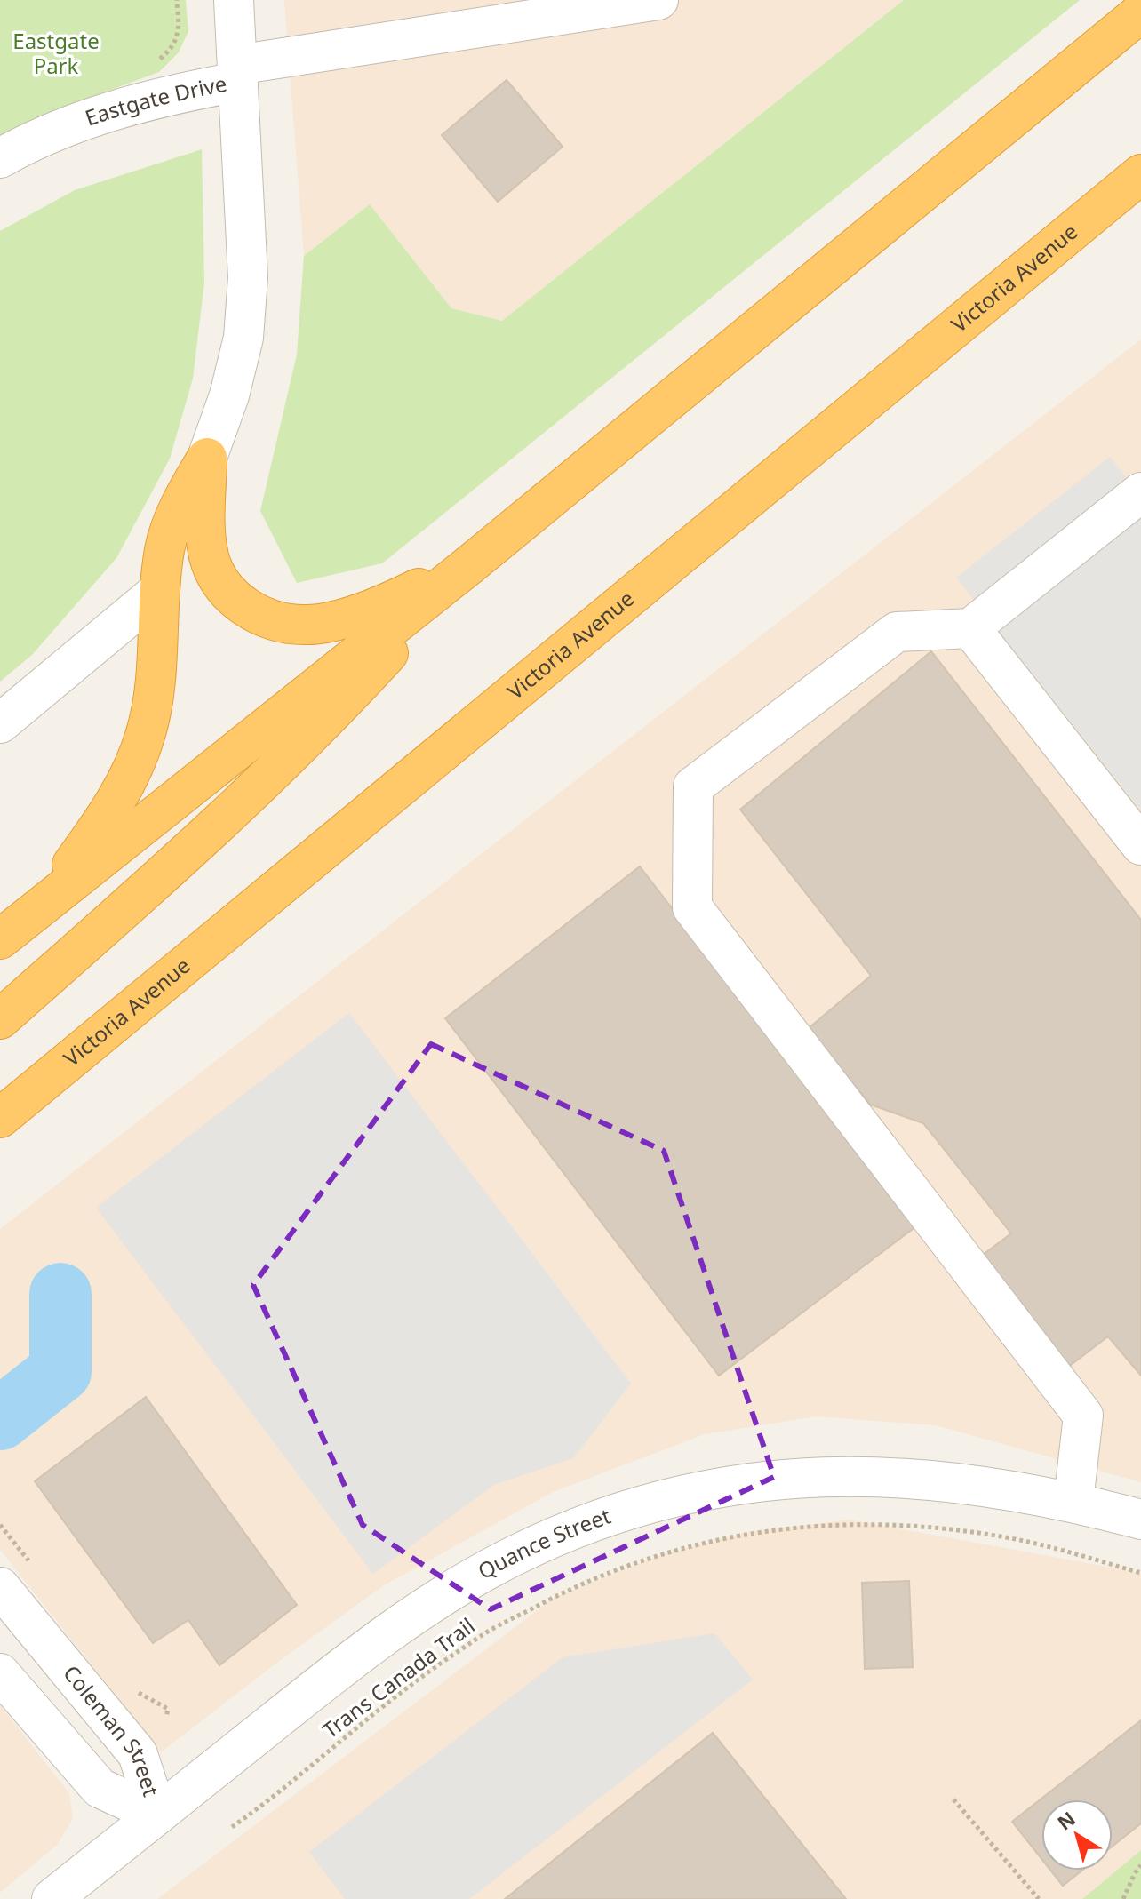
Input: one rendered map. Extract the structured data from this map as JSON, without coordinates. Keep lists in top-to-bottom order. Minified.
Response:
{"streets":{"highway":["Victoria Avenue"],"street":["Eastgate Drive","Quance Street","Coleman Street"],"path":["Trans Canada Trail"]},"crossings":[["Quance Street","Coleman Street"]],"parks":["Eastgate Park"],"north":"top left"}
